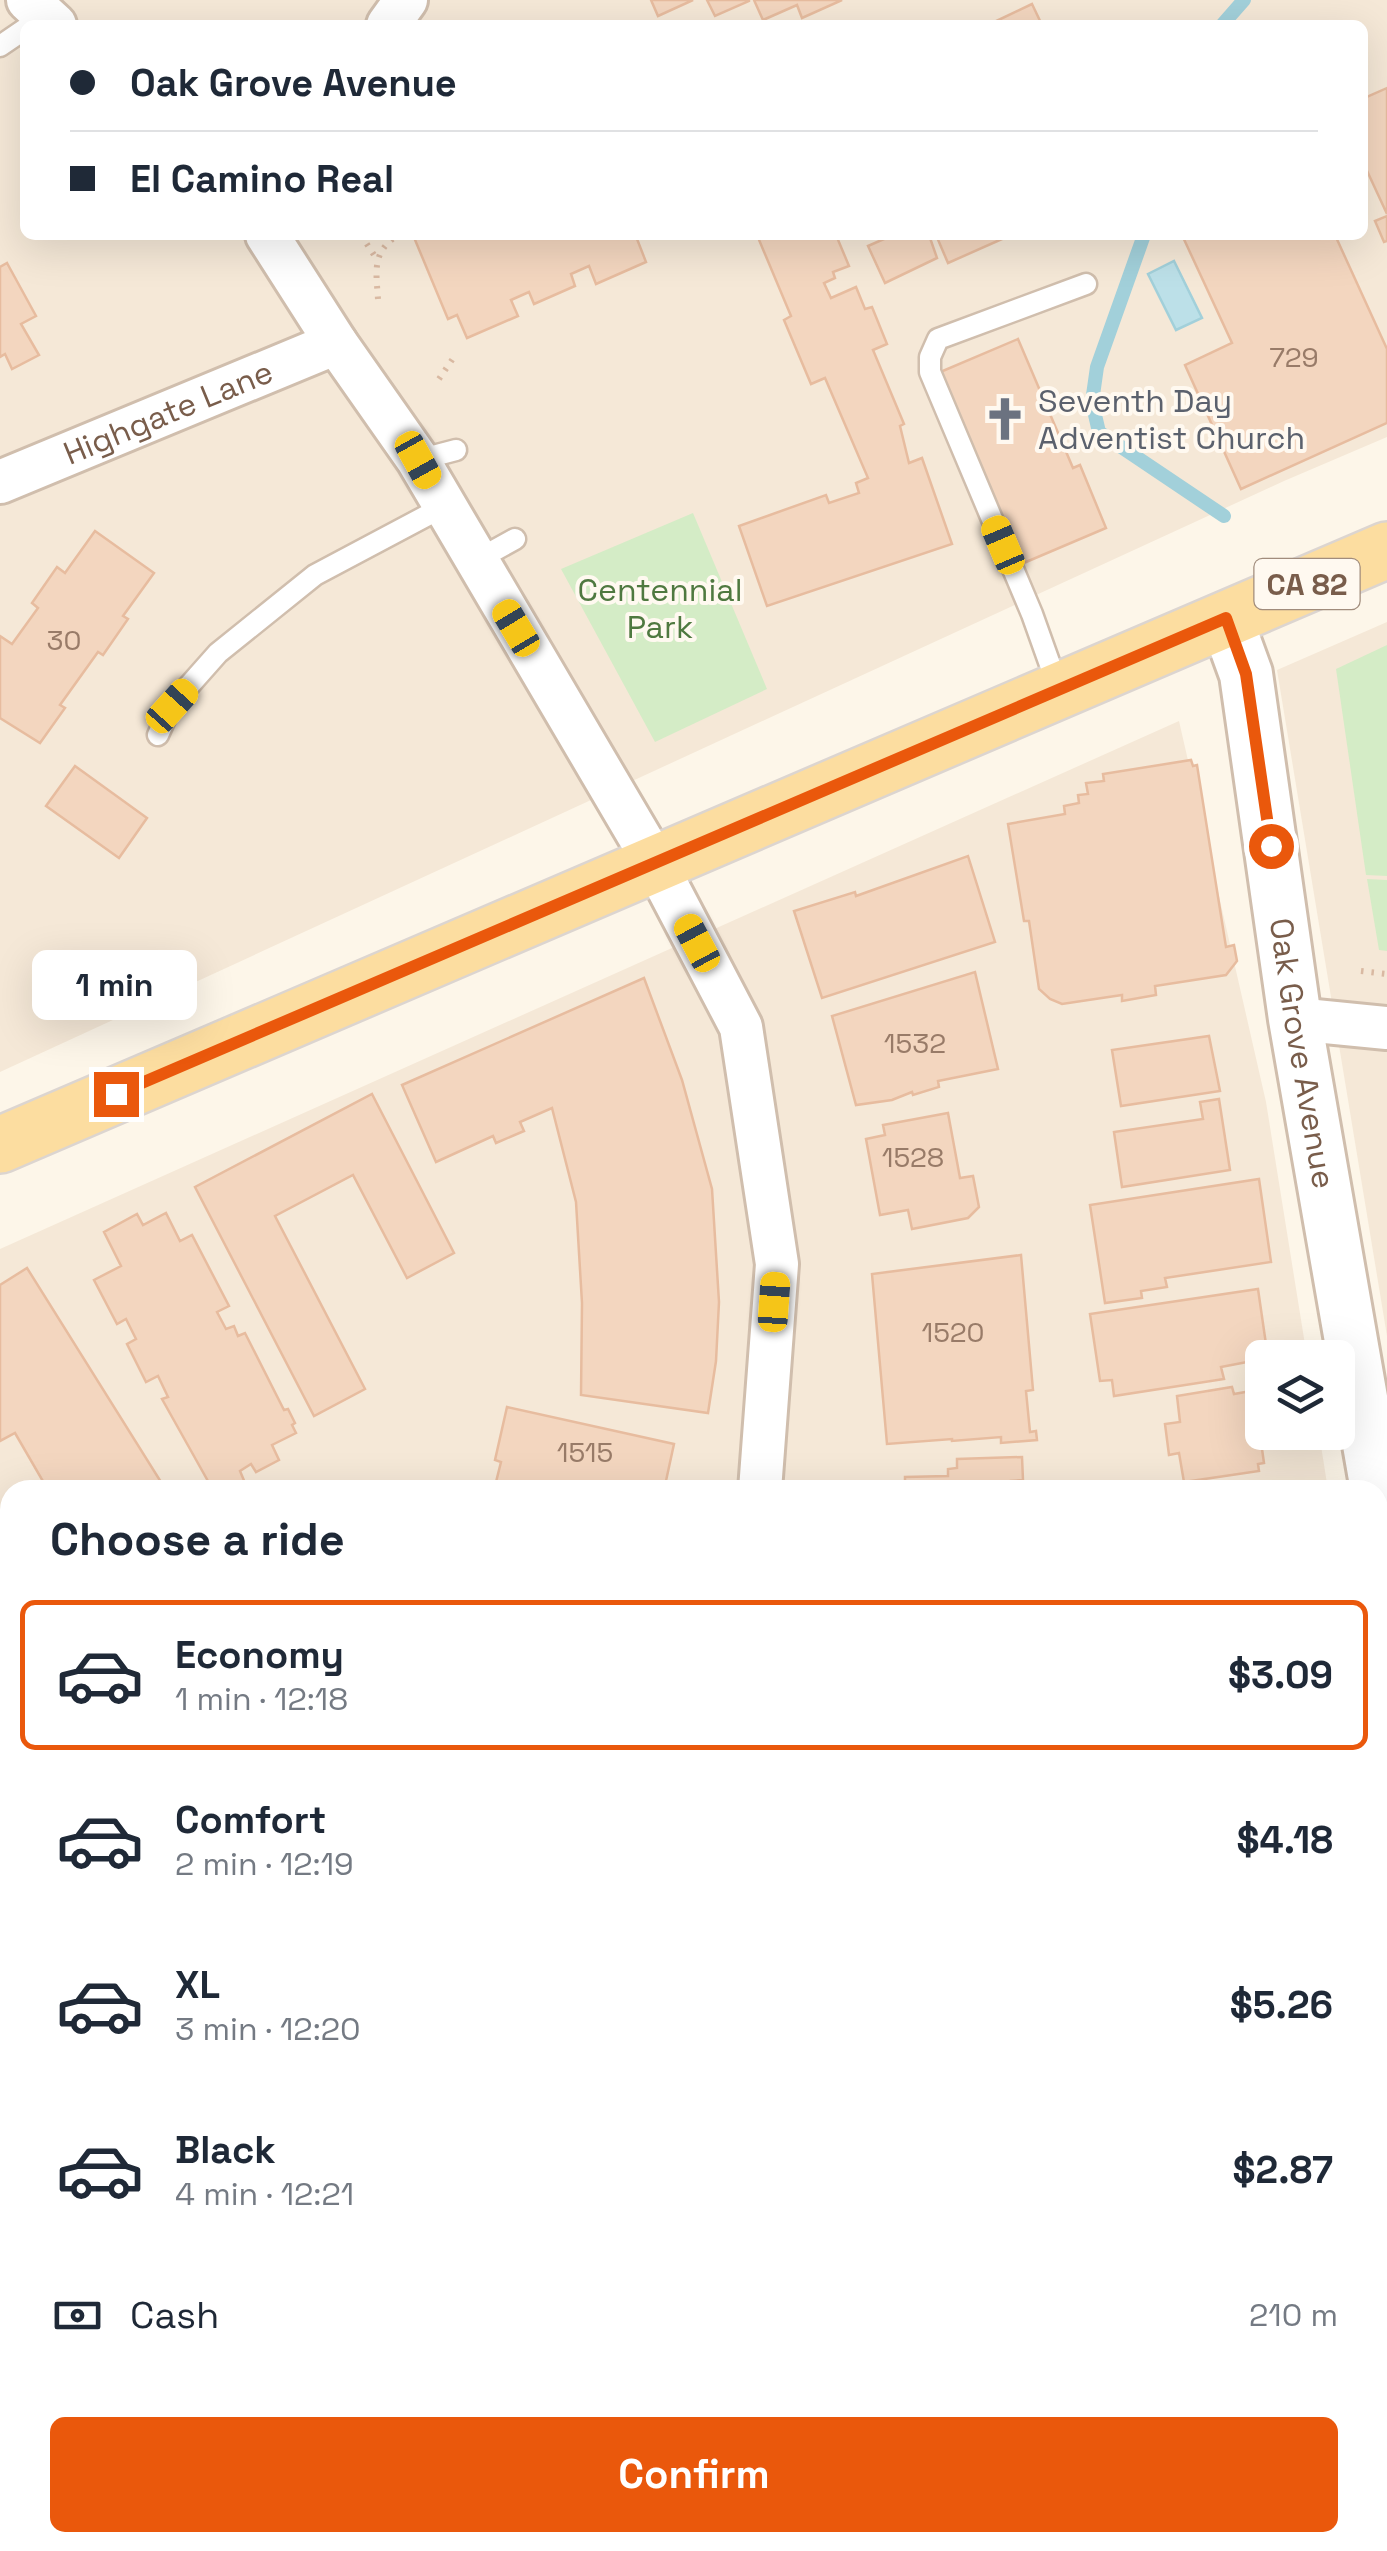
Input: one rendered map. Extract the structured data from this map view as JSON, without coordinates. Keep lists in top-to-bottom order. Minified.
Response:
{"streets":{"main road":["CA 82"],"street":["Highgate Lane","Oak Grove Avenue"]},"crossings":[["CA 82","Oak Grove Avenue"]],"parks":["Centennial Park"],"places":{"church":["Seventh Day Adventist Church"]},"house_numbers":["729","30","1532","1528","1520","1515"],"page":{"banner":["Oak Grove Avenue","El Camino Real"],"bubble":"1 min","heading":"Choose a ride","list":[{"name":"Economy","note":"1 min · 12:18","value":"$3.09"},{"name":"Comfort","note":"2 min · 12:19","value":"$4.18"},{"name":"XL","note":"3 min · 12:20","value":"$5.26"},{"name":"Black","note":"4 min · 12:21","value":"$2.87"}],"pay":["Cash","210 m"],"buttons":"Confirm"}}
